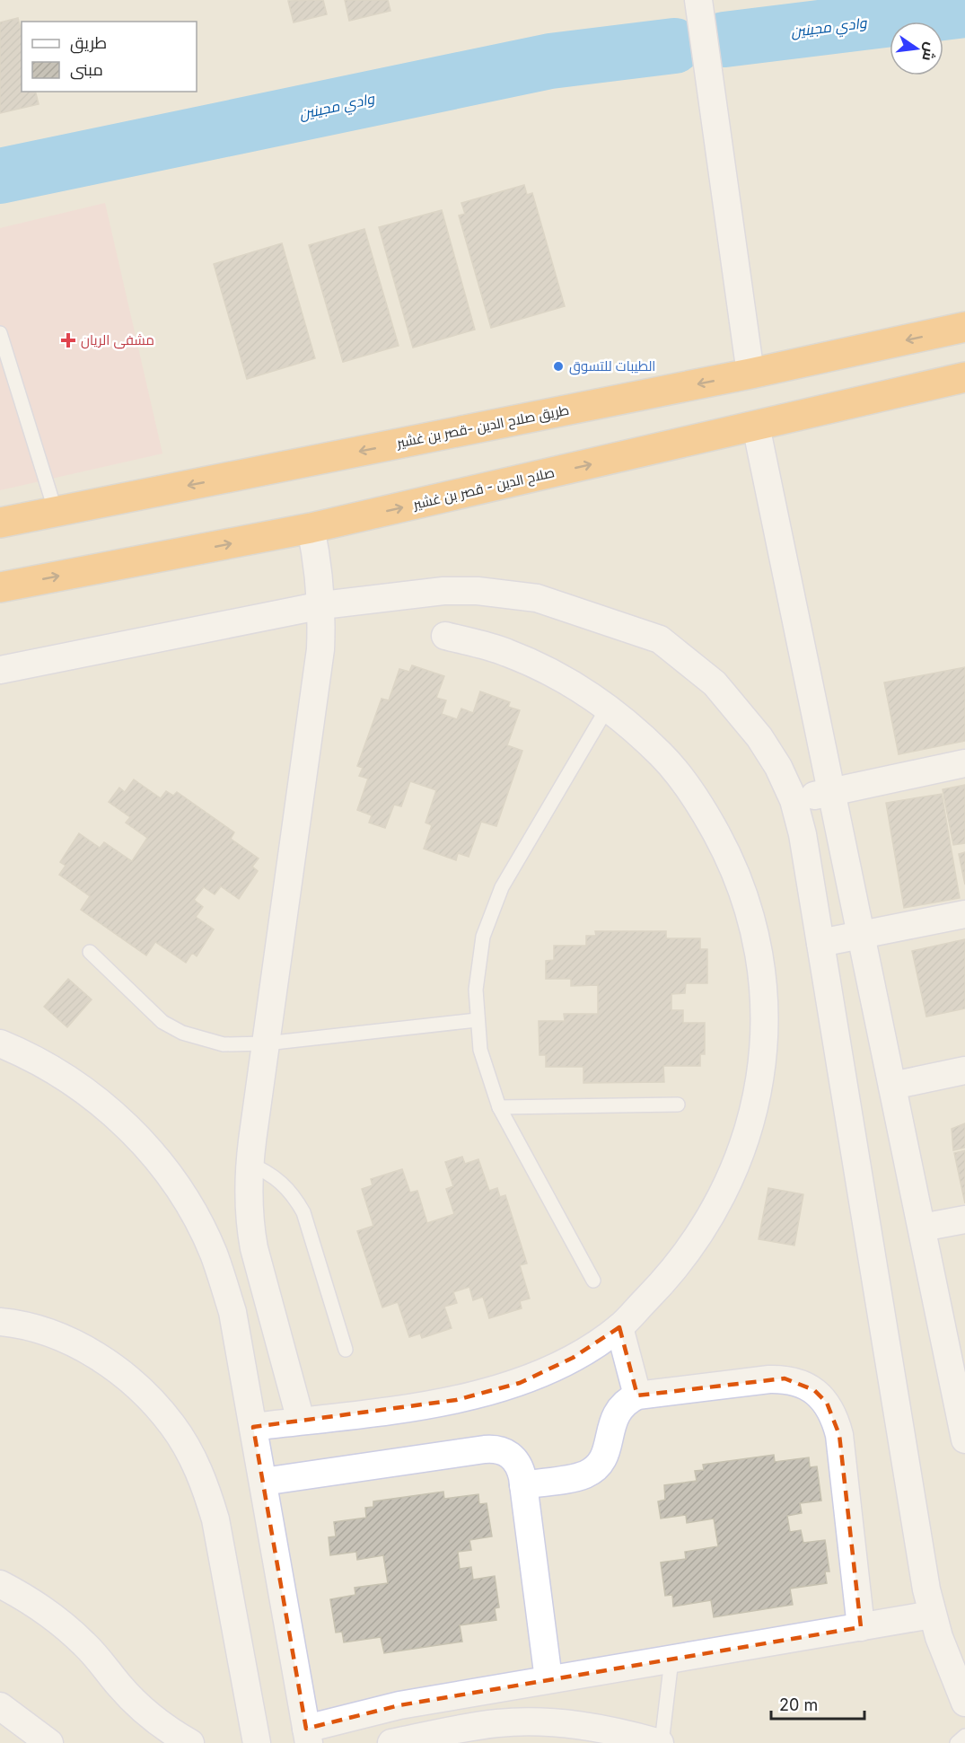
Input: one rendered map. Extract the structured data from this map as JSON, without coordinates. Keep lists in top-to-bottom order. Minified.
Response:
{"streets":{"highway":["طريق صلاح الدين -قصر بن غشير","صلاح الدين - قصر بن غشير"]},"one_way":["طريق صلاح الدين -قصر بن غشير","صلاح الدين - قصر بن غشير"],"water":["وادي مجينين"],"places":{"health":["مشفى الريان"],"other":["الطيبات للتسوق"]},"legend":["طريق","مبنى"],"scale_bar":"20 m","north":"right"}
